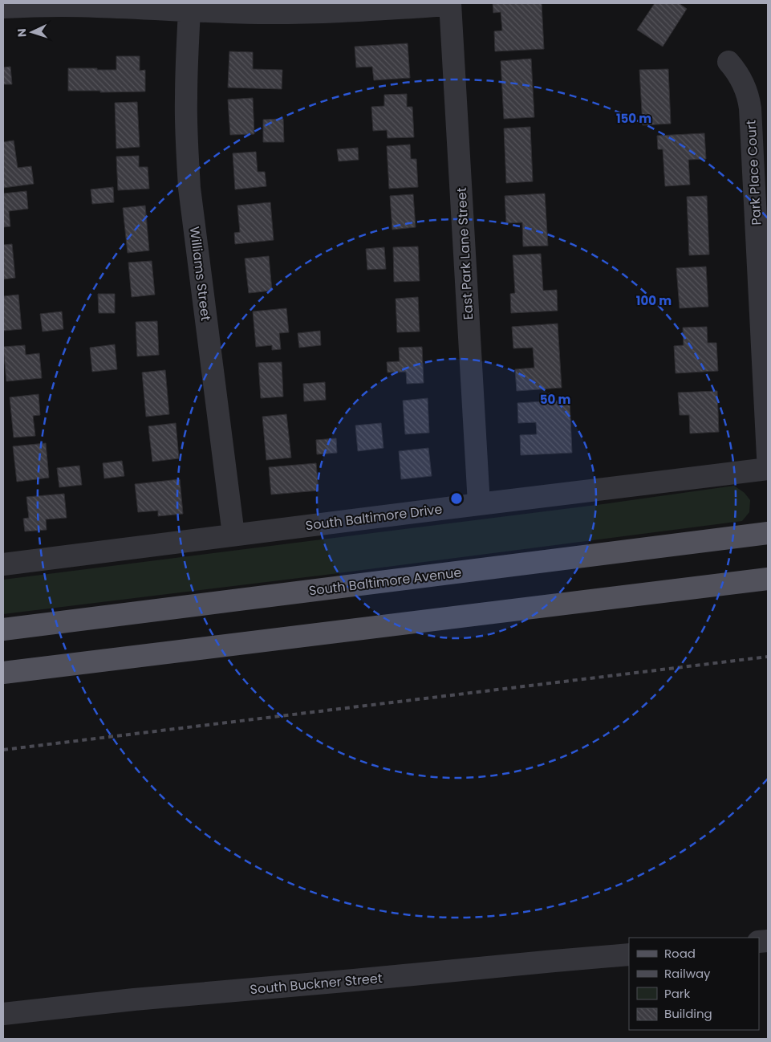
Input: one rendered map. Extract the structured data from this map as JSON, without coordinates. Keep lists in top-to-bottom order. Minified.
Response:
{"streets":{"main road":["South Baltimore Avenue"],"street":["Park Place Court","East Park Lane Street","Williams Street","South Baltimore Drive","South Buckner Street"]},"crossings":[["East Park Lane Street","South Baltimore Drive"],["Williams Street","South Baltimore Drive"]],"legend":["Road","Railway","Park","Building"],"north":"left","rings":["150 m","100 m","50 m"]}
